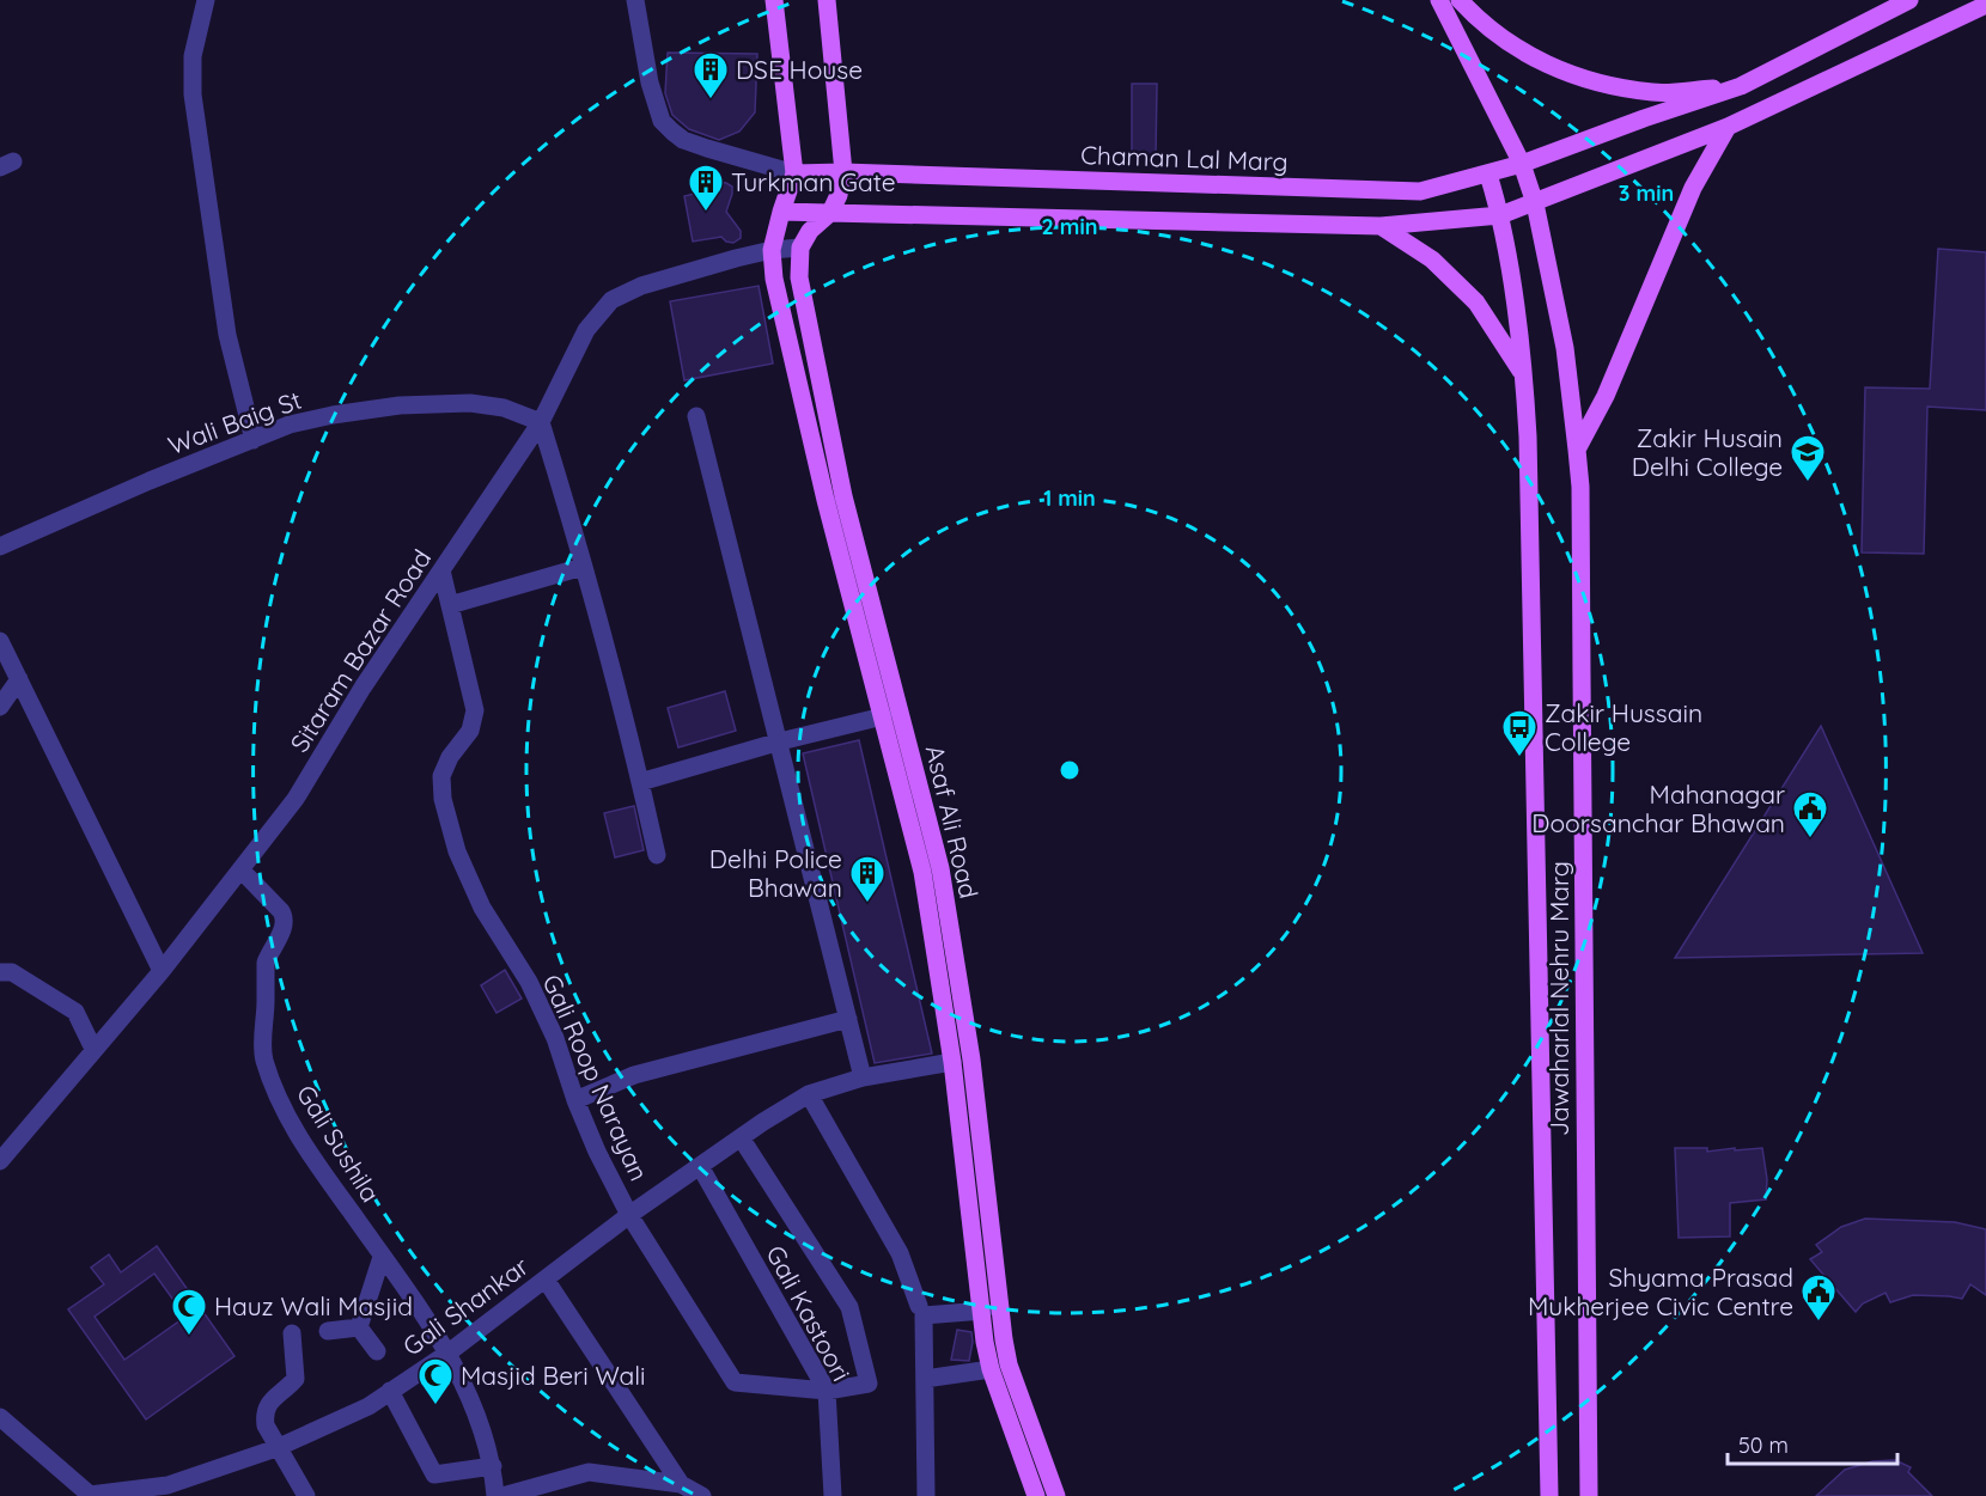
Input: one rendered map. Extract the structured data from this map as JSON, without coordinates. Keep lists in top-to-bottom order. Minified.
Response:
{"streets":{"main road":["Chaman Lal Marg","Asaf Ali Road","Jawaharlal Nehru Marg"],"street":["Wali Baig St","Sitaram Bazar Road","Gali Roop Narayan","Gali Sushila","Gali Shankar","Gali Kastoori"]},"crossings":[["Chaman Lal Marg","Jawaharlal Nehru Marg"],["Wali Baig St","Sitaram Bazar Road"],["Sitaram Bazar Road","Asaf Ali Road"],["Sitaram Bazar Road","Gali Roop Narayan"],["Sitaram Bazar Road","Gali Sushila"],["Asaf Ali Road","Gali Shankar"],["Gali Roop Narayan","Gali Shankar"],["Gali Roop Narayan","Gali Kastoori"],["Gali Sushila","Gali Shankar"],["Gali Shankar","Gali Kastoori"]],"places":{"building":["DSE House","Turkman Gate","Delhi Police Bhawan"],"school or university":["Zakir Husain Delhi College"],"bus stop":["Zakir Hussain College"],"public building":["Mahanagar Doorsanchar Bhawan","Shyama Prasad Mukherjee Civic Centre"],"mosque":["Hauz Wali Masjid","Masjid Beri Wali"]},"scale_bar":"50 m","rings":["3 min","2 min","1 min"]}
